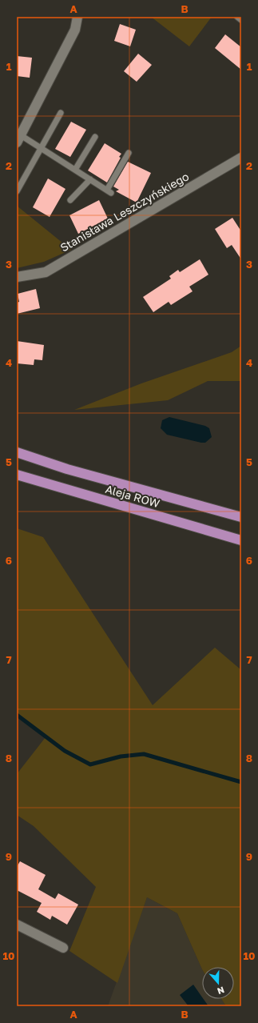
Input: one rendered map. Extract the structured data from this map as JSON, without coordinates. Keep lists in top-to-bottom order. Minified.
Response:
{"streets":{"main road":["Aleja ROW"],"street":["Stanisława Leszczyńskiego"]},"north":"bottom","grid":{"columns":["A","B"],"rows":["1","2","3","4","5","6","7","8","9","10"]}}
